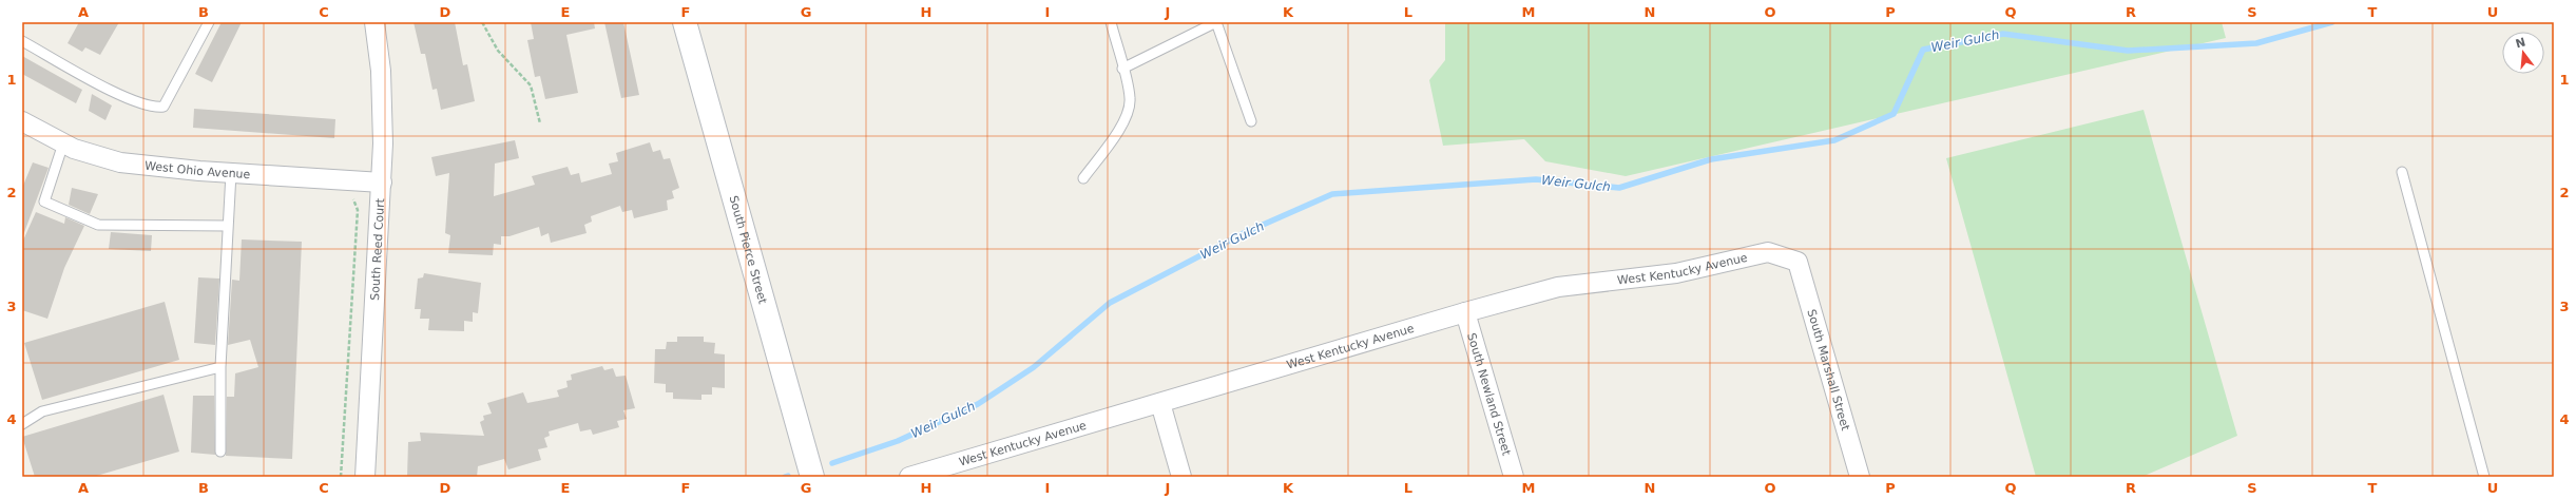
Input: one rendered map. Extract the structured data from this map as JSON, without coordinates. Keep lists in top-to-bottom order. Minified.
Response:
{"streets":{"street":["West Ohio Avenue","South Reed Court","South Pierce Street","West Kentucky Avenue","South Marshall Street","South Newland Street"]},"crossings":[["West Ohio Avenue","South Reed Court"],["West Kentucky Avenue","South Marshall Street"],["West Kentucky Avenue","South Newland Street"]],"water":["Weir Gulch"],"north":"top","grid":{"columns":["A","B","C","D","E","F","G","H","I","J","K","L","M","N","O","P","Q","R","S","T","U"],"rows":["1","2","3","4"]}}
